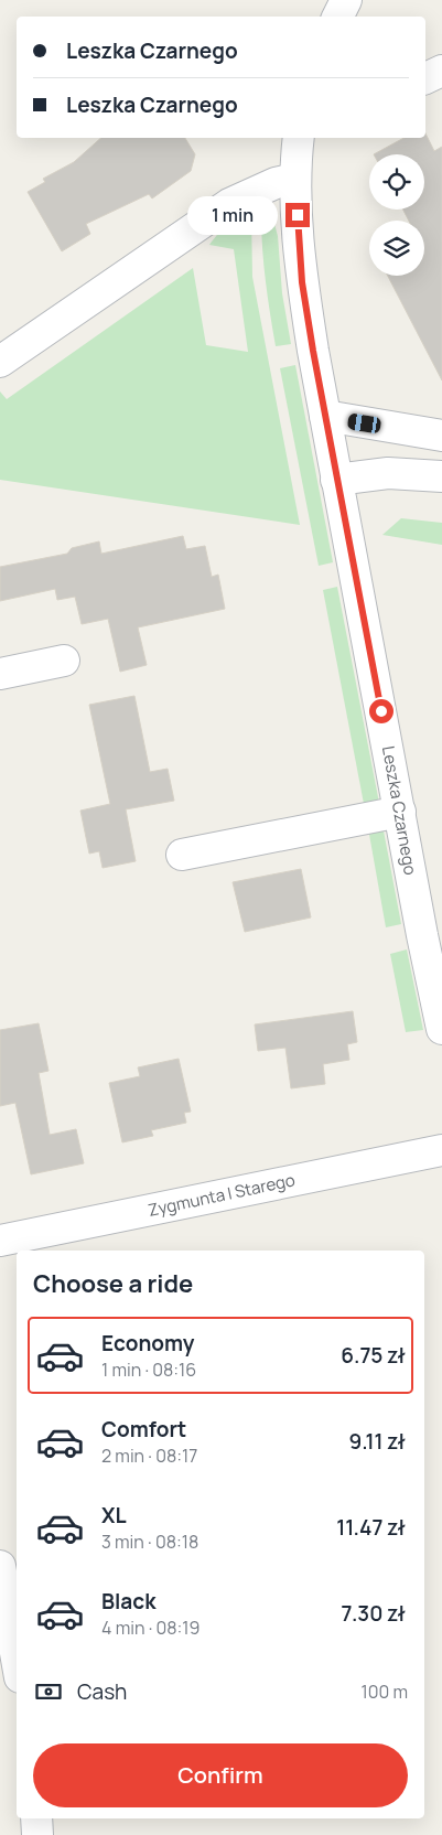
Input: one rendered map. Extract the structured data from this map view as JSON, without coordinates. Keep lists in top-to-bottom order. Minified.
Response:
{"streets":{"street":["Leszka Czarnego","Zygmunta I Starego"]},"page":{"banner":["Leszka Czarnego","Leszka Czarnego"],"bubble":"1 min","heading":"Choose a ride","list":[{"name":"Economy","note":"1 min · 08:16","value":"6.75 zł"},{"name":"Comfort","note":"2 min · 08:17","value":"9.11 zł"},{"name":"XL","note":"3 min · 08:18","value":"11.47 zł"},{"name":"Black","note":"4 min · 08:19","value":"7.30 zł"}],"pay":["Cash","100 m"],"buttons":"Confirm"}}
